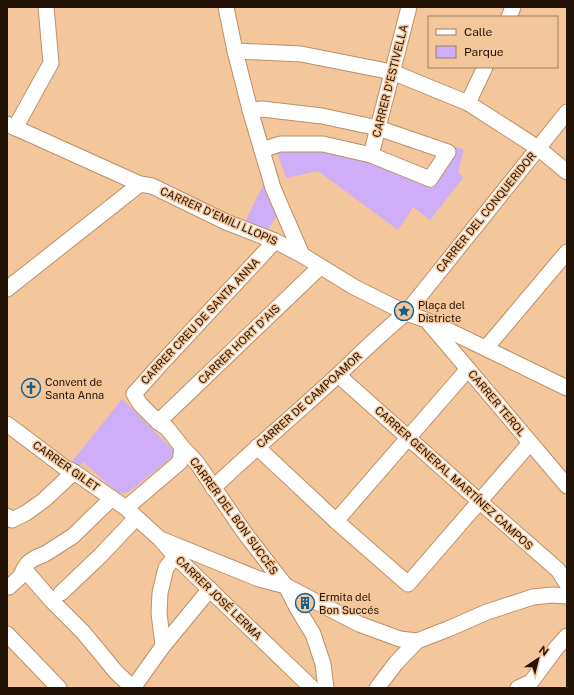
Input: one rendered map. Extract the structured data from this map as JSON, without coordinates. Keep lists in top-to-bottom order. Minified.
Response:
{"streets":{"street":["CARRER D'ESTIVELLA","CARRER DEL CONQUERIDOR","CARRER D'EMILI LLOPIS","CARRER CREU DE SANTA ANNA","CARRER HORT D'AIS","CARRER DE CAMPOAMOR","CARRER TEROL","CARRER GILET","CARRER GENERAL MARTÍNEZ CAMPOS","CARRER DEL BON SUCCÉS","CARRER JOSÉ LERMA"]},"crossings":[["CARRER DEL CONQUERIDOR","CARRER D'EMILI LLOPIS"],["CARRER DEL CONQUERIDOR","CARRER DE CAMPOAMOR"],["CARRER D'EMILI LLOPIS","CARRER CREU DE SANTA ANNA"],["CARRER D'EMILI LLOPIS","CARRER HORT D'AIS"],["CARRER D'EMILI LLOPIS","CARRER DE CAMPOAMOR"],["CARRER D'EMILI LLOPIS","CARRER TEROL"],["CARRER CREU DE SANTA ANNA","CARRER DEL BON SUCCÉS"],["CARRER HORT D'AIS","CARRER DEL BON SUCCÉS"],["CARRER DE CAMPOAMOR","CARRER GENERAL MARTÍNEZ CAMPOS"],["CARRER DE CAMPOAMOR","CARRER DEL BON SUCCÉS"],["CARRER GILET","CARRER JOSÉ LERMA"]],"places":{"place":["Plaça del Districte"],"church":["Convent de Santa Anna"],"building":["Ermita del Bon Succés"]},"legend":["Calle","Parque"],"north":"top right"}
